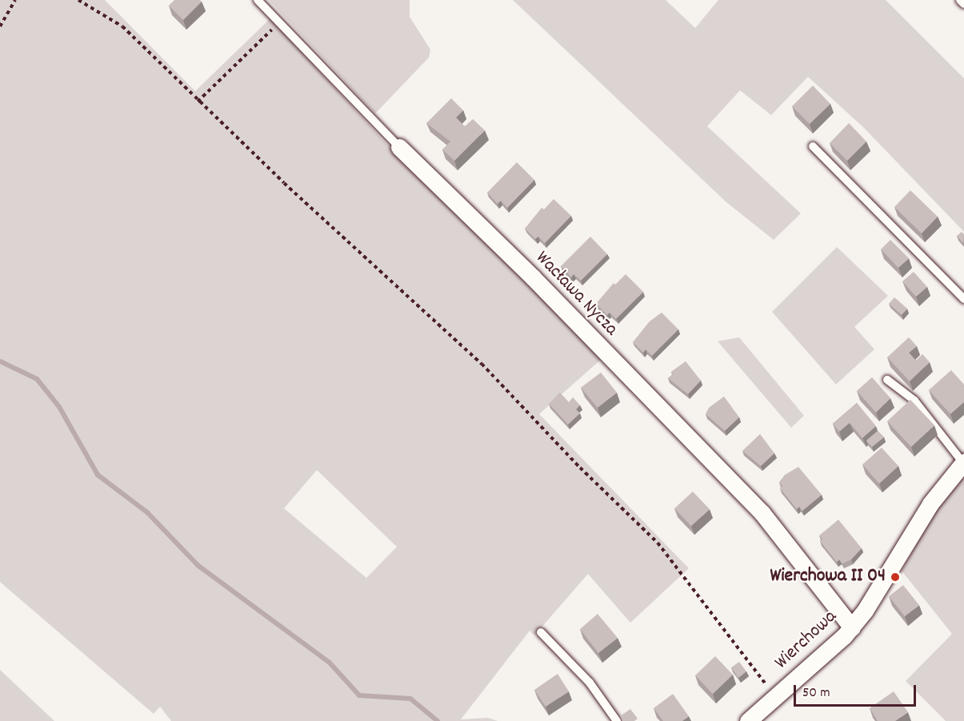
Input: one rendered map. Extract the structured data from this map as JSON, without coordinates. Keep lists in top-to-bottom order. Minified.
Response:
{"streets":{"street":["Wacława Nycza","Wierchowa"]},"crossings":[["Wacława Nycza","Wierchowa"]],"places":["Wierchowa II 04"],"scale_bar":"50 m"}
